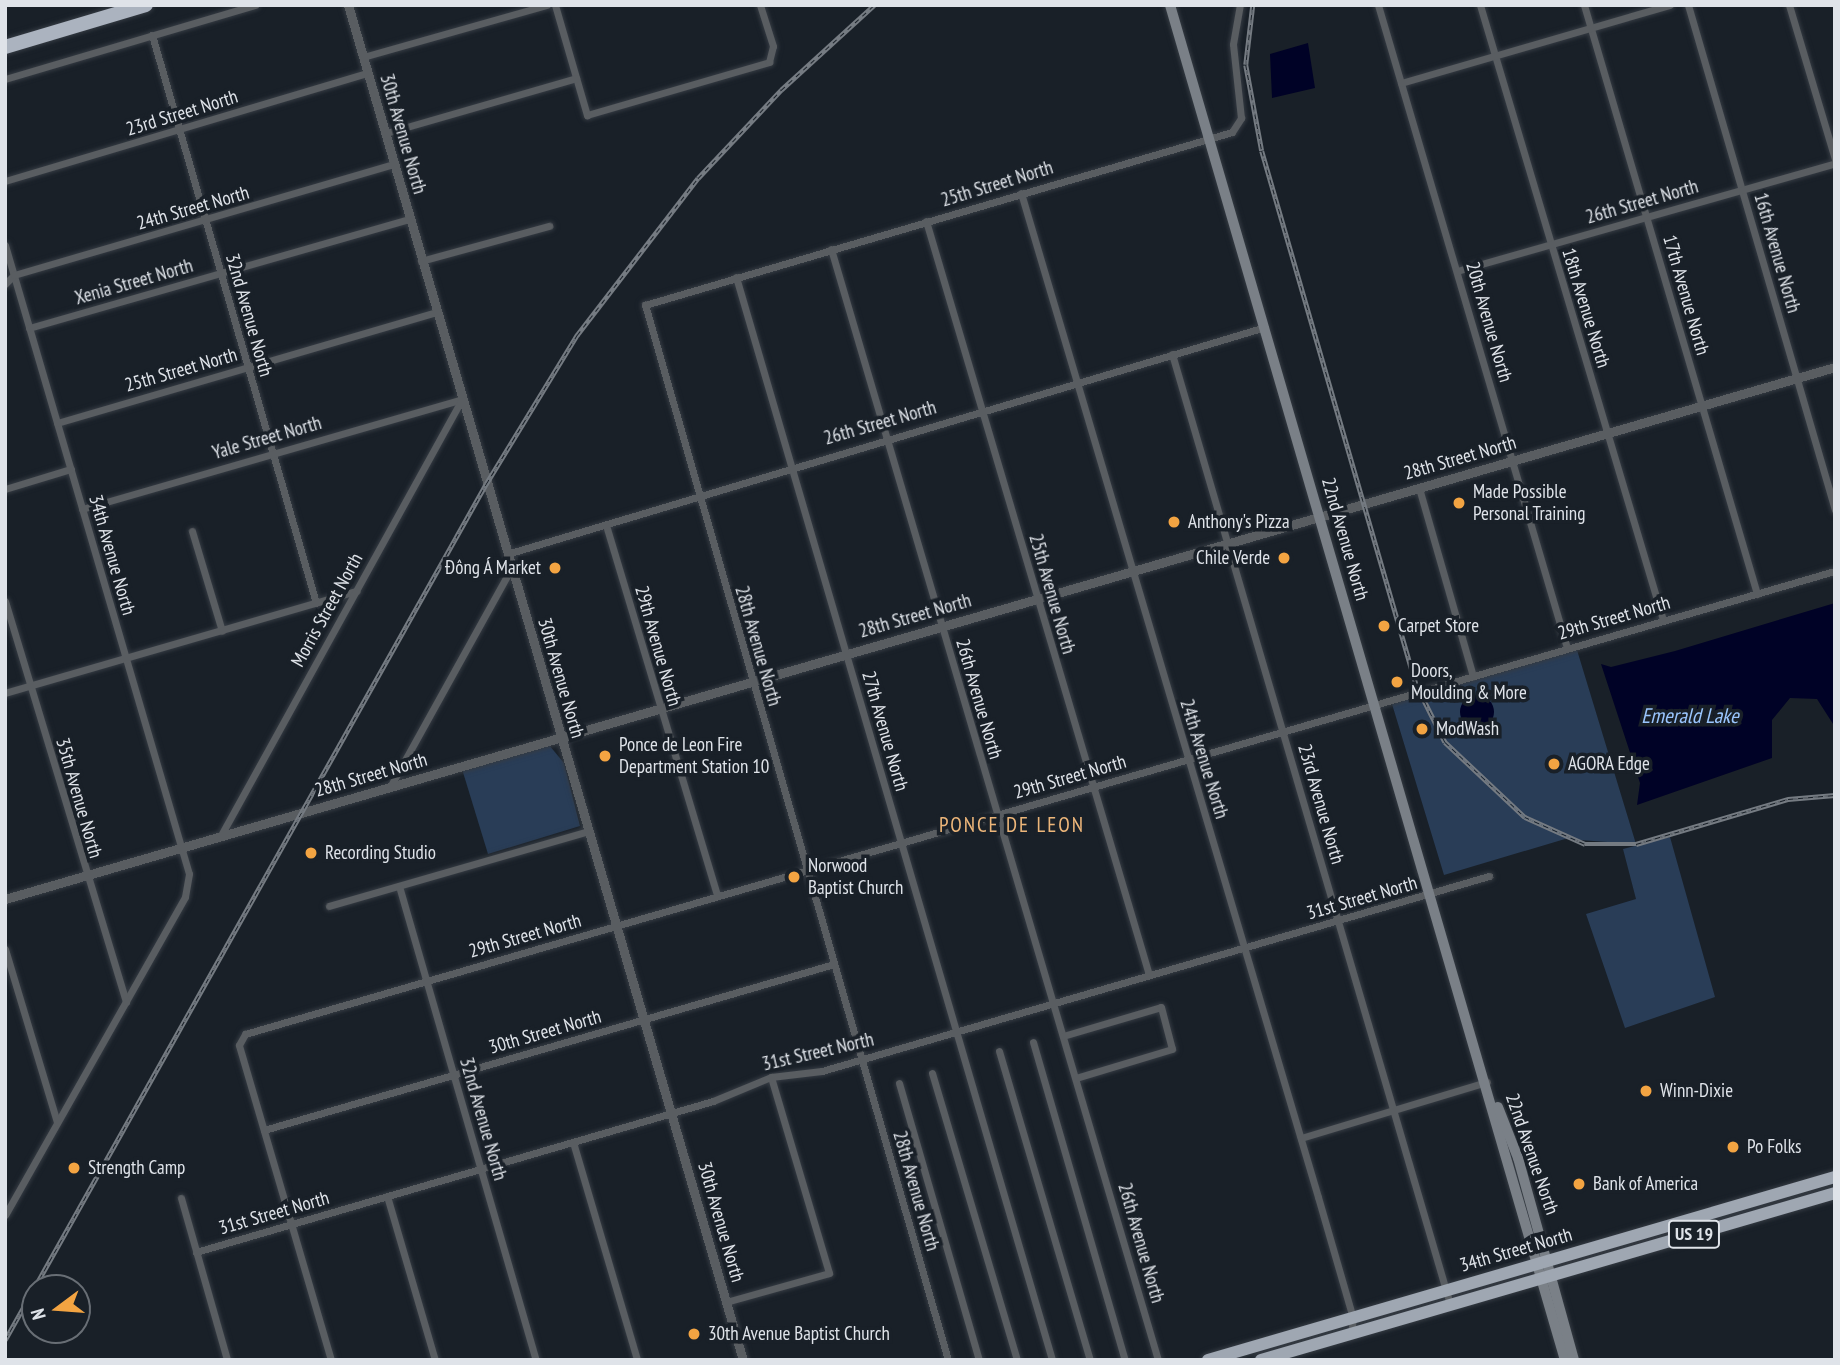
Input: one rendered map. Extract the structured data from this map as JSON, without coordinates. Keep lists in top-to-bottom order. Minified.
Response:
{"streets":{"highway":["US 19","34th Street North"],"main road":["22nd Avenue North"],"street":["23rd Street North","30th Avenue North","25th Street North","26th Street North","24th Street North","16th Avenue North","Xenia Street North","17th Avenue North","18th Avenue North","32nd Avenue North","20th Avenue North","Yale Street North","28th Street North","34th Avenue North","25th Avenue North","Morris Street North","29th Street North","29th Avenue North","28th Avenue North","26th Avenue North","27th Avenue North","24th Avenue North","35th Avenue North","23rd Avenue North","31st Street North","30th Street North"]},"crossings":[["23rd Street North","30th Avenue North"],["23rd Street North","32nd Avenue North"],["30th Avenue North","25th Street North"],["30th Avenue North","26th Street North"],["30th Avenue North","24th Street North"],["30th Avenue North","Xenia Street North"],["30th Avenue North","Yale Street North"],["30th Avenue North","28th Street North"],["30th Avenue North","Morris Street North"],["30th Avenue North","29th Street North"],["30th Avenue North","31st Street North"],["30th Avenue North","30th Street North"],["25th Street North","32nd Avenue North"],["25th Street North","22nd Avenue North"],["25th Street North","34th Avenue North"],["25th Street North","25th Avenue North"],["25th Street North","28th Avenue North"],["25th Street North","26th Avenue North"],["25th Street North","27th Avenue North"],["25th Street North","24th Avenue North"],["26th Street North","16th Avenue North"],["26th Street North","17th Avenue North"],["26th Street North","18th Avenue North"],["26th Street North","20th Avenue North"],["26th Street North","22nd Avenue North"],["26th Street North","25th Avenue North"],["26th Street North","29th Avenue North"],["26th Street North","28th Avenue North"],["26th Street North","26th Avenue North"],["26th Street North","27th Avenue North"],["26th Street North","24th Avenue North"],["26th Street North","23rd Avenue North"],["24th Street North","32nd Avenue North"],["24th Street North","34th Avenue North"],["16th Avenue North","28th Street North"],["Xenia Street North","32nd Avenue North"],["Xenia Street North","34th Avenue North"],["17th Avenue North","28th Street North"],["17th Avenue North","29th Street North"],["18th Avenue North","28th Street North"],["18th Avenue North","29th Street North"],["32nd Avenue North","Yale Street North"],["32nd Avenue North","29th Street North"],["32nd Avenue North","31st Street North"],["32nd Avenue North","30th Street North"],["20th Avenue North","28th Street North"],["20th Avenue North","29th Street North"],["Yale Street North","34th Avenue North"],["Yale Street North","Morris Street North"],["28th Street North","22nd Avenue North"],["28th Street North","34th Avenue North"],["28th Street North","25th Avenue North"],["28th Street North","Morris Street North"],["28th Street North","29th Avenue North"],["28th Street North","28th Avenue North"],["28th Street North","26th Avenue North"],["28th Street North","27th Avenue North"],["28th Street North","24th Avenue North"],["28th Street North","35th Avenue North"],["28th Street North","23rd Avenue North"],["22nd Avenue North","29th Street North"],["22nd Avenue North","31st Street North"],["22nd Avenue North","34th Street North"],["34th Avenue North","35th Avenue North"],["25th Avenue North","29th Street North"],["25th Avenue North","31st Street North"],["29th Street North","29th Avenue North"],["29th Street North","28th Avenue North"],["29th Street North","26th Avenue North"],["29th Street North","27th Avenue North"],["29th Street North","24th Avenue North"],["29th Street North","23rd Avenue North"],["29th Street North","30th Street North"],["28th Avenue North","31st Street North"],["28th Avenue North","30th Street North"],["26th Avenue North","31st Street North"],["27th Avenue North","31st Street North"],["24th Avenue North","31st Street North"],["24th Avenue North","34th Street North"],["23rd Avenue North","31st Street North"],["23rd Avenue North","34th Street North"]],"districts":["PONCE DE LEON"],"water":["Emerald Lake"],"places":["Made Possible Personal Training","Anthony's Pizza","Chile Verde","Đông Á Market","Carpet Store","Doors, Moulding & More","ModWash","Ponce de Leon Fire Department Station 10","AGORA Edge","Recording Studio","Norwood Baptist Church","Winn-Dixie","Po Folks","Strength Camp","Bank of America","30th Avenue Baptist Church"],"north":"left"}
